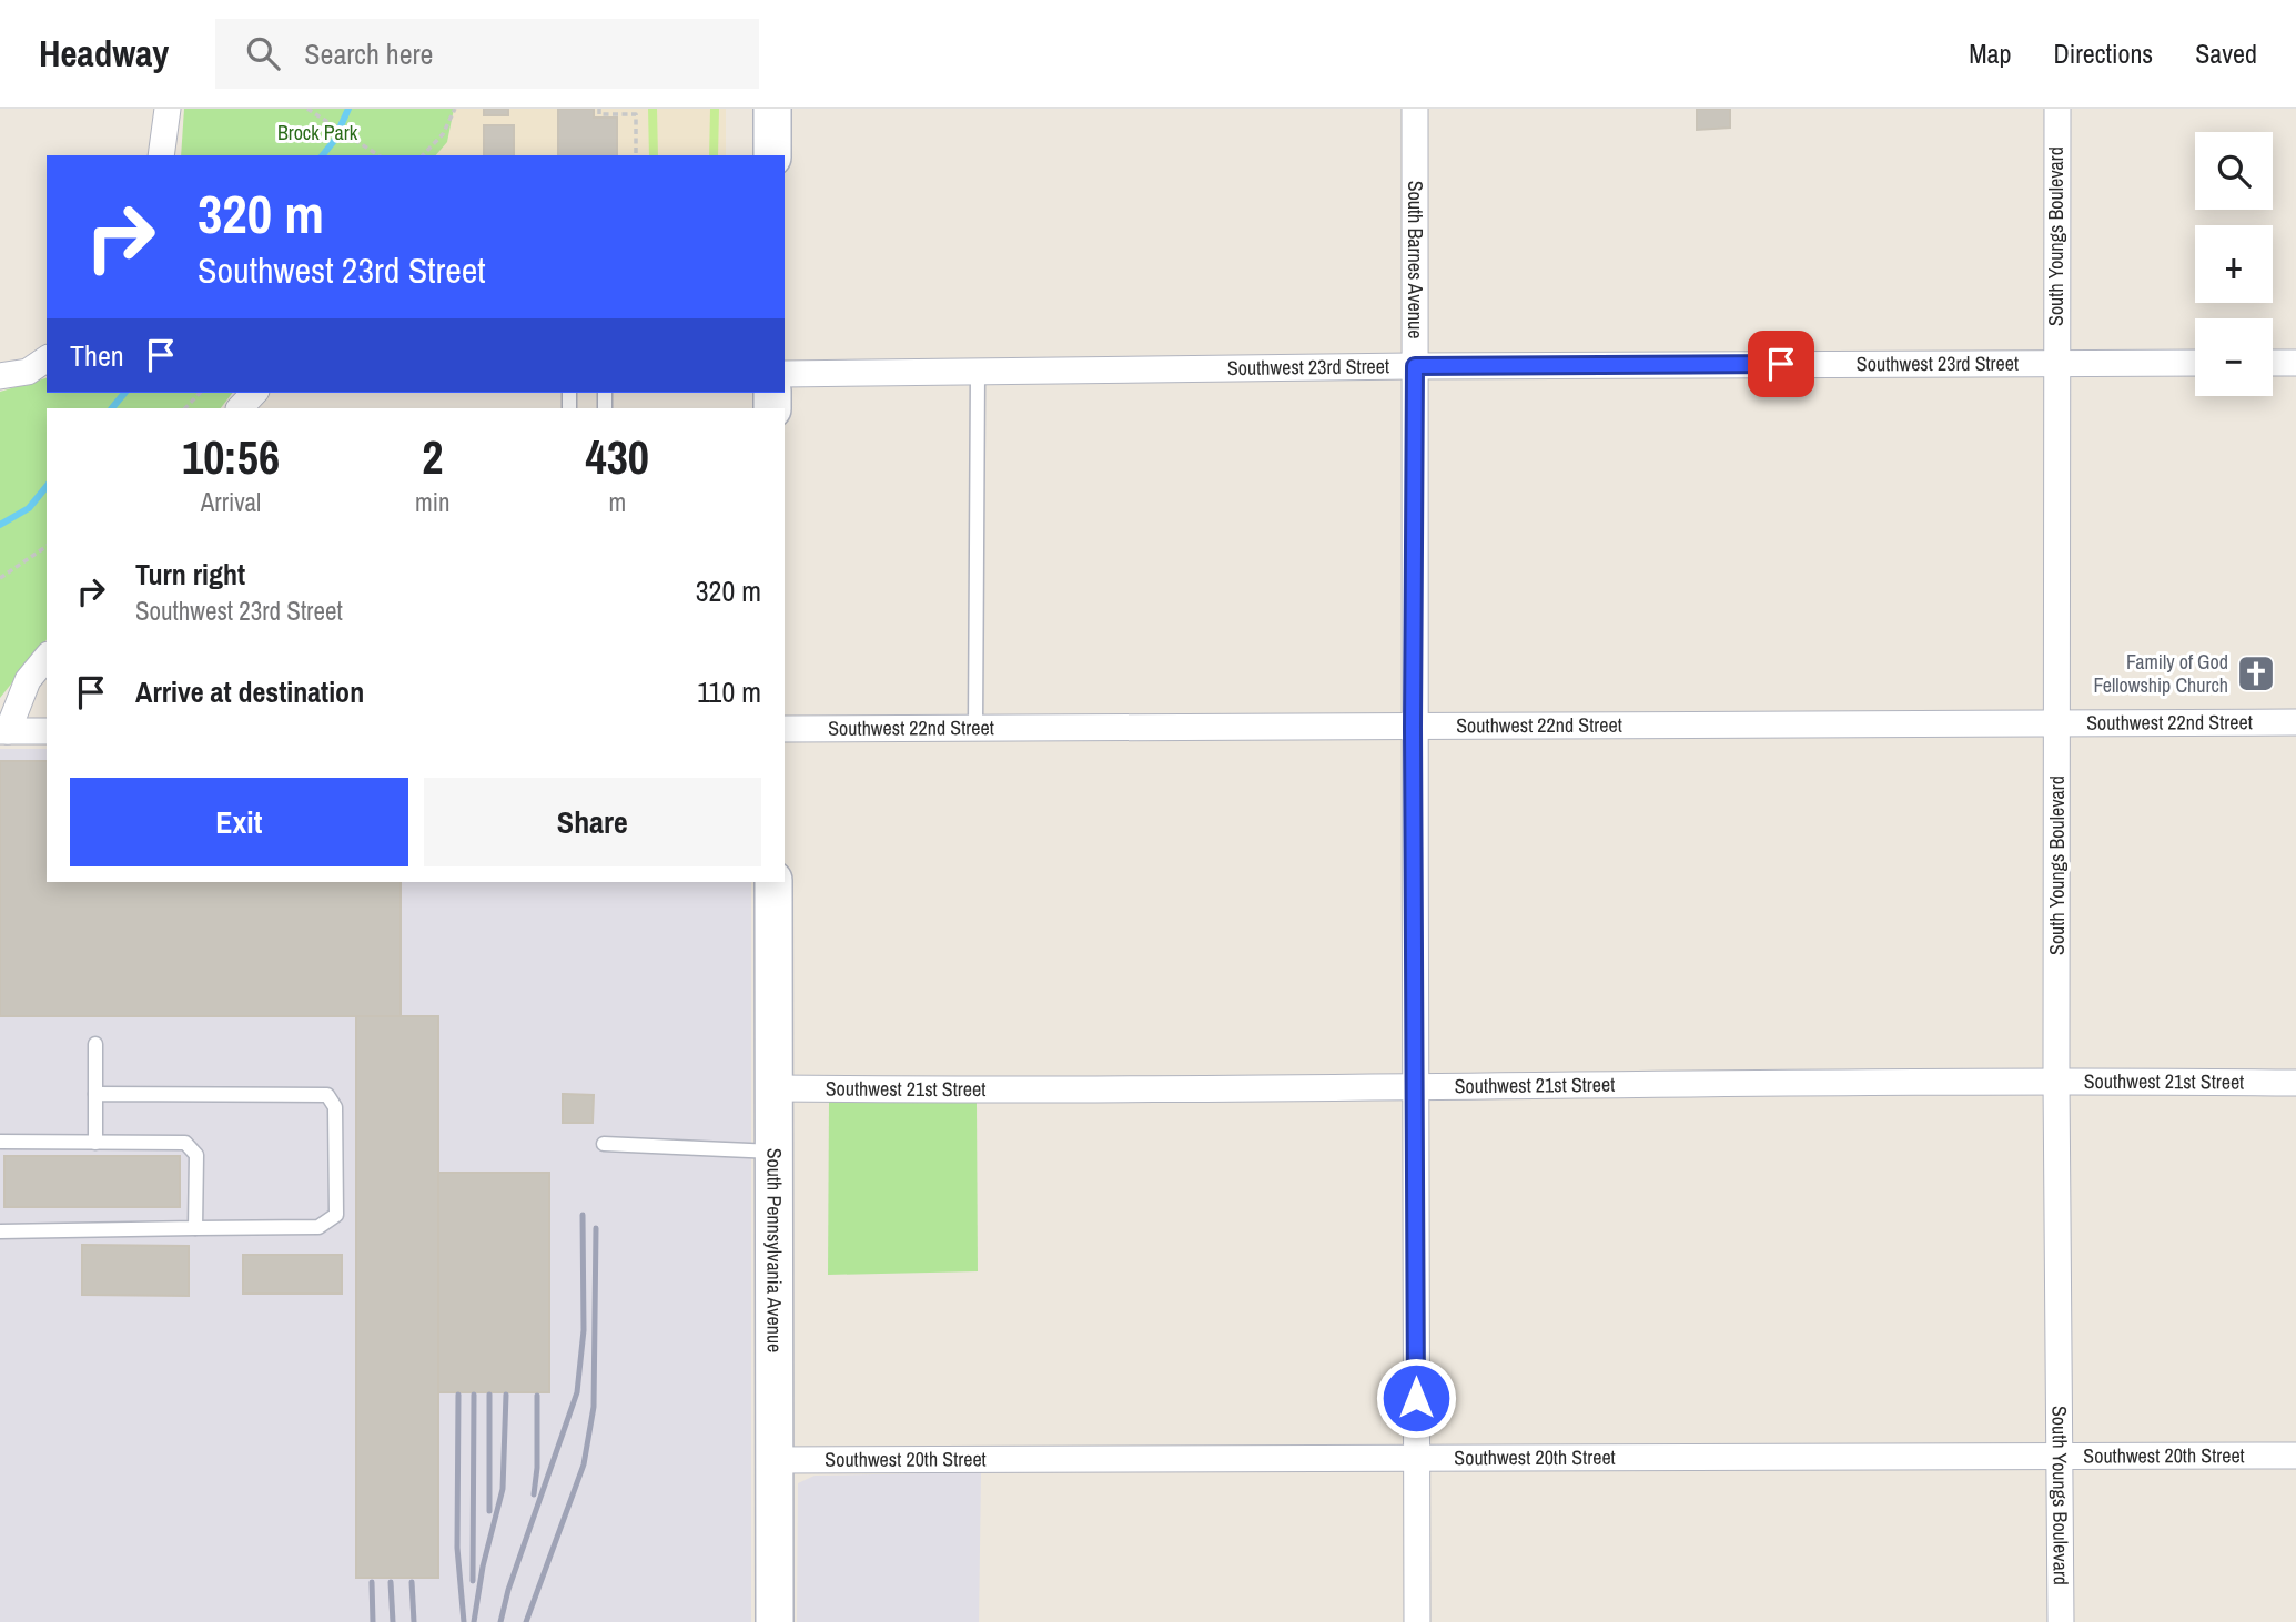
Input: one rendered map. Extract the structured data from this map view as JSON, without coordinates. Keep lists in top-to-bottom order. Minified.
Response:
{"streets":{"main road":["South Pennsylvania Avenue"],"street":["South Youngs Boulevard","South Barnes Avenue","Southwest 23rd Street","Southwest 22nd Street","Southwest 21st Street","Southwest 20th Street"]},"crossings":[["South Youngs Boulevard","Southwest 23rd Street"],["South Youngs Boulevard","Southwest 22nd Street"],["South Youngs Boulevard","Southwest 21st Street"],["South Youngs Boulevard","Southwest 20th Street"],["South Barnes Avenue","Southwest 23rd Street"],["South Barnes Avenue","Southwest 22nd Street"],["South Barnes Avenue","Southwest 21st Street"],["South Barnes Avenue","Southwest 20th Street"],["Southwest 21st Street","South Pennsylvania Avenue"],["South Pennsylvania Avenue","Southwest 20th Street"]],"parks":["Brock Park"],"places":{"church":["Family of God Fellowship Church"]},"page":{"header":"Headway","search":"Search here","nav":["Map","Directions","Saved"],"map_buttons":["+","−"],"turn":["320 m","Southwest 23rd Street"],"then":"Then","eta":["10:56","Arrival","2","min","430","m"],"list":[{"name":"Turn right","note":"Southwest 23rd Street","value":"320 m"},{"name":"Arrive at destination","value":"110 m"}],"buttons":["Exit","Share"]}}
